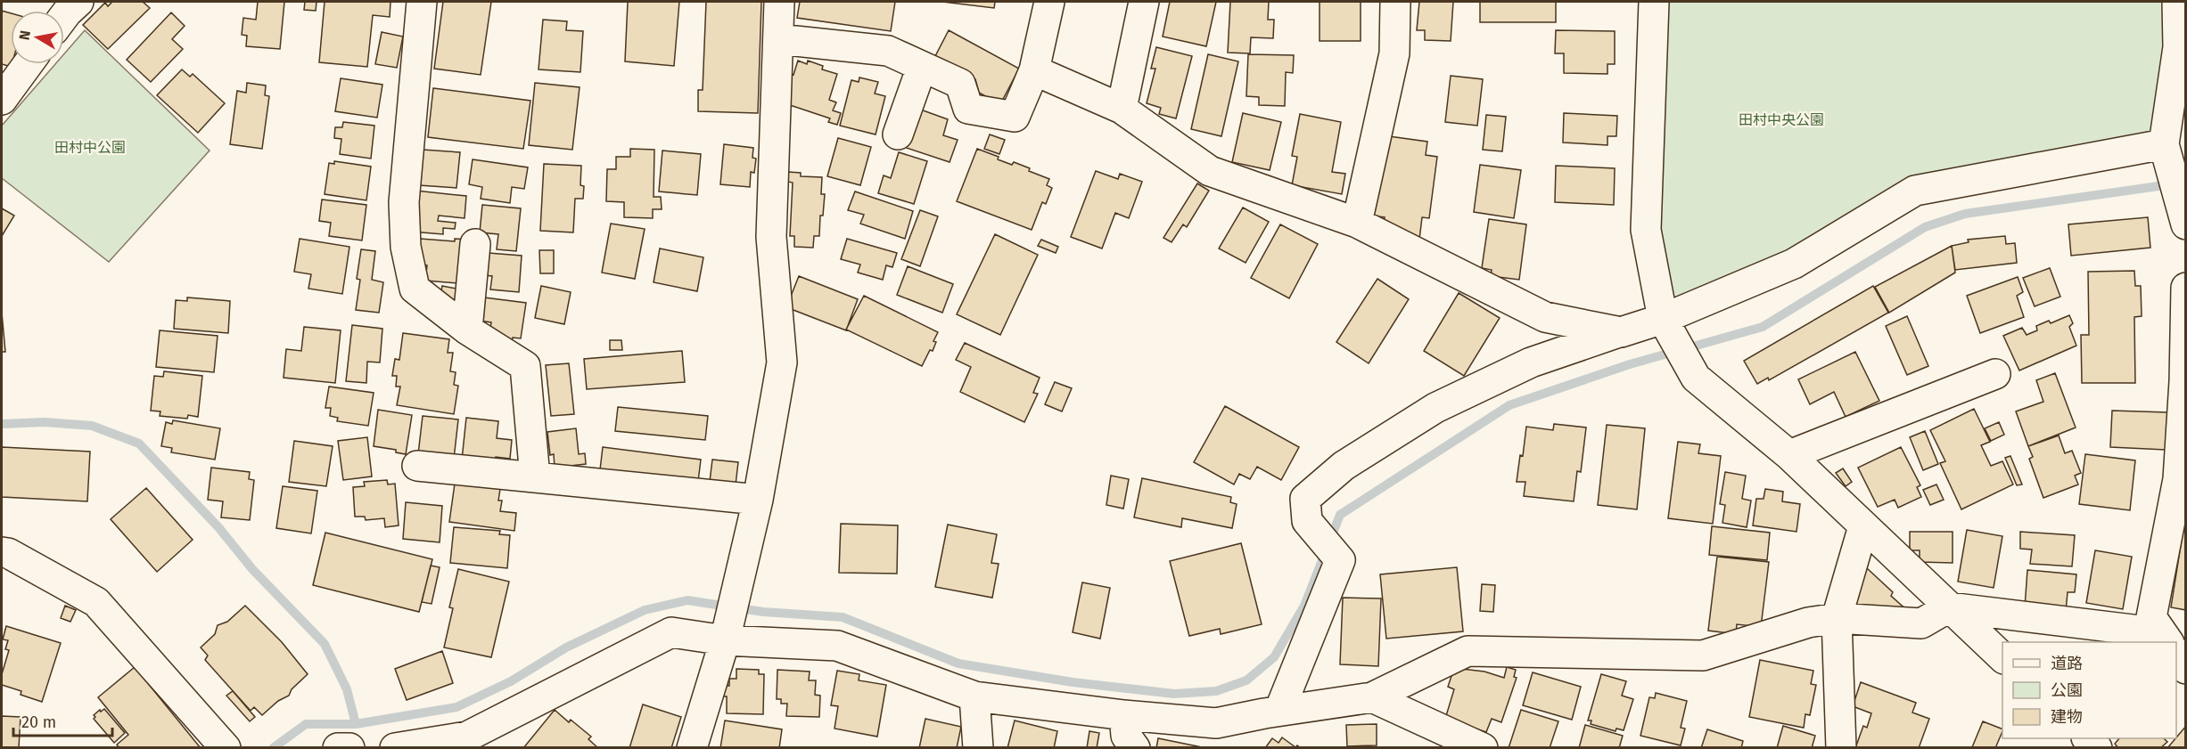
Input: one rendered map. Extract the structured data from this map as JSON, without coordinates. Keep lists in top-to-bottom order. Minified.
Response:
{"parks":["田村中央公園","田村中公園"],"legend":["道路","公園","建物"],"scale_bar":"20 m","north":"left"}
